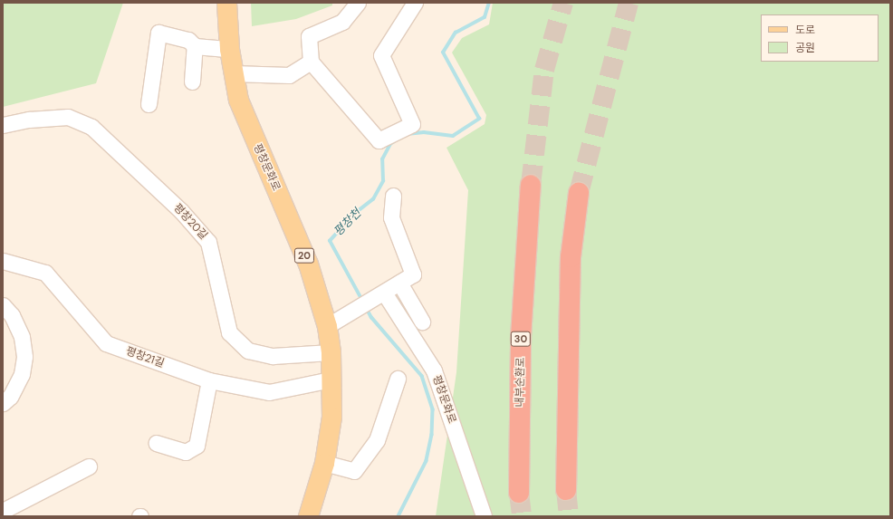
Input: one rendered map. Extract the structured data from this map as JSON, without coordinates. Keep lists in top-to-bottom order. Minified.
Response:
{"streets":{"highway":["30","내부순환로"],"main road":["평창문화로","20"],"street":["평창20길","평창21길"]},"crossings":[["평창문화로","평창20길"],["평창문화로","평창21길"]],"water":["평창천"],"legend":["도로","공원"]}
